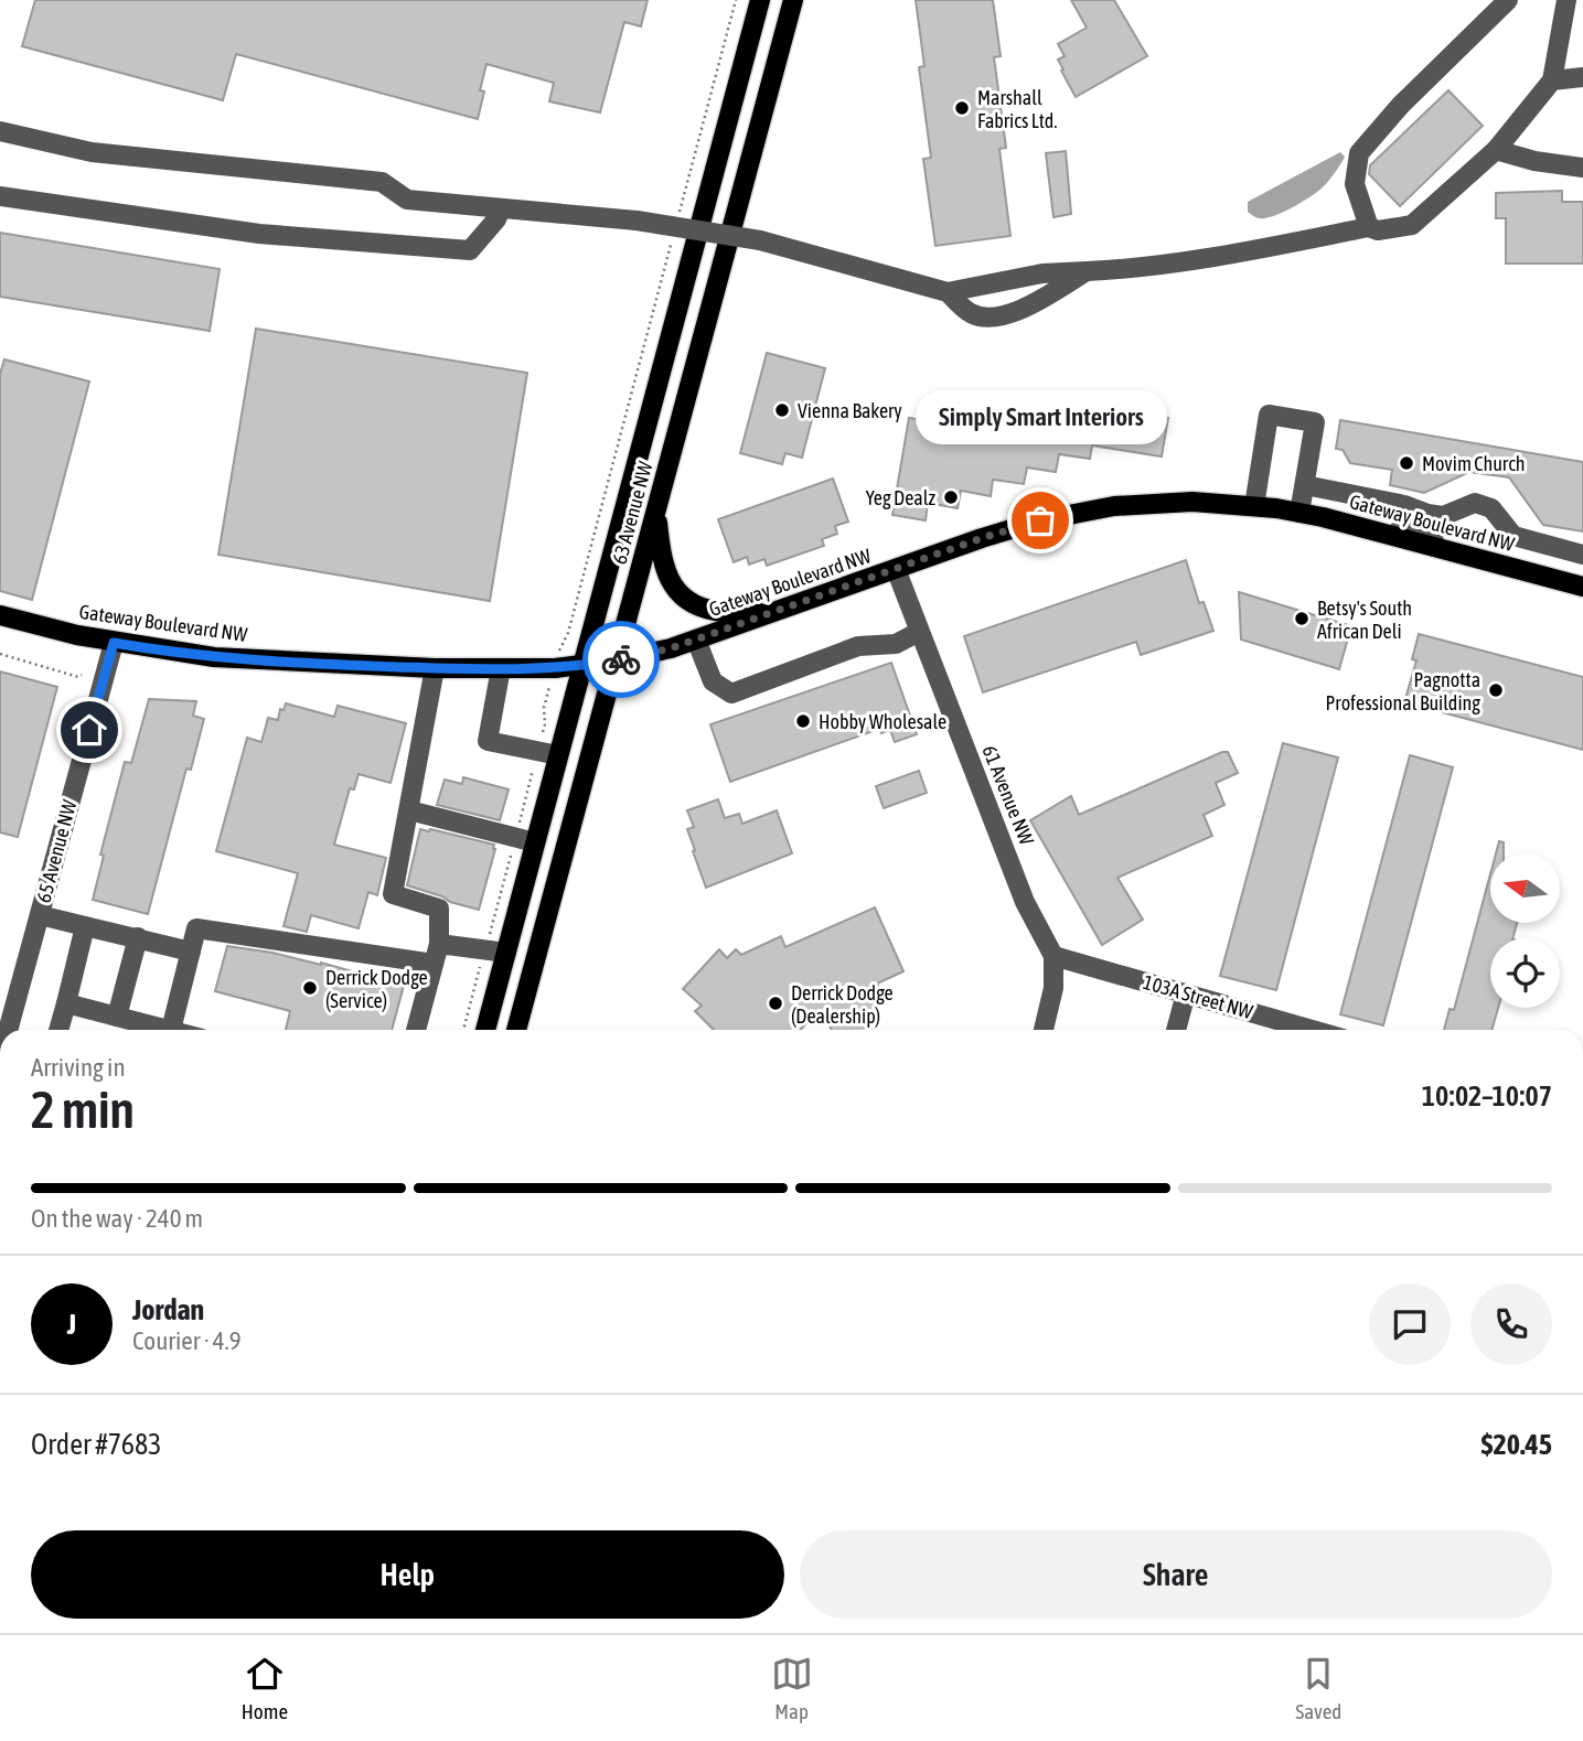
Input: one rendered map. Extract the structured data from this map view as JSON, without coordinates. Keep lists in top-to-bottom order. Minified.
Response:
{"streets":{"main road":["63 Avenue NW","Gateway Boulevard NW"],"street":["61 Avenue NW","65 Avenue NW","103A Street NW"]},"crossings":[["63 Avenue NW","Gateway Boulevard NW"],["Gateway Boulevard NW","61 Avenue NW"],["Gateway Boulevard NW","65 Avenue NW"],["61 Avenue NW","103A Street NW"]],"places":["Marshall Fabrics Ltd.","Vienna Bakery","Movim Church","Yeg Dealz","Simply Smart Interiors","Betsy's South African Deli","Pagnotta Professional Building","Hobby Wholesale","Derrick Dodge (Service)","Derrick Dodge (Dealership)"],"north":"left","page":{"bubble":"Simply Smart Interiors","heading":["2 min","Arriving in","10:02–10:07"],"panel":["Jordan","Courier · 4.9","Order #7683","$20.45"],"bar":"On the way · 240 m","round":"J","buttons":["Help","Share"],"tabs":["Home","Map","Saved"]}}
